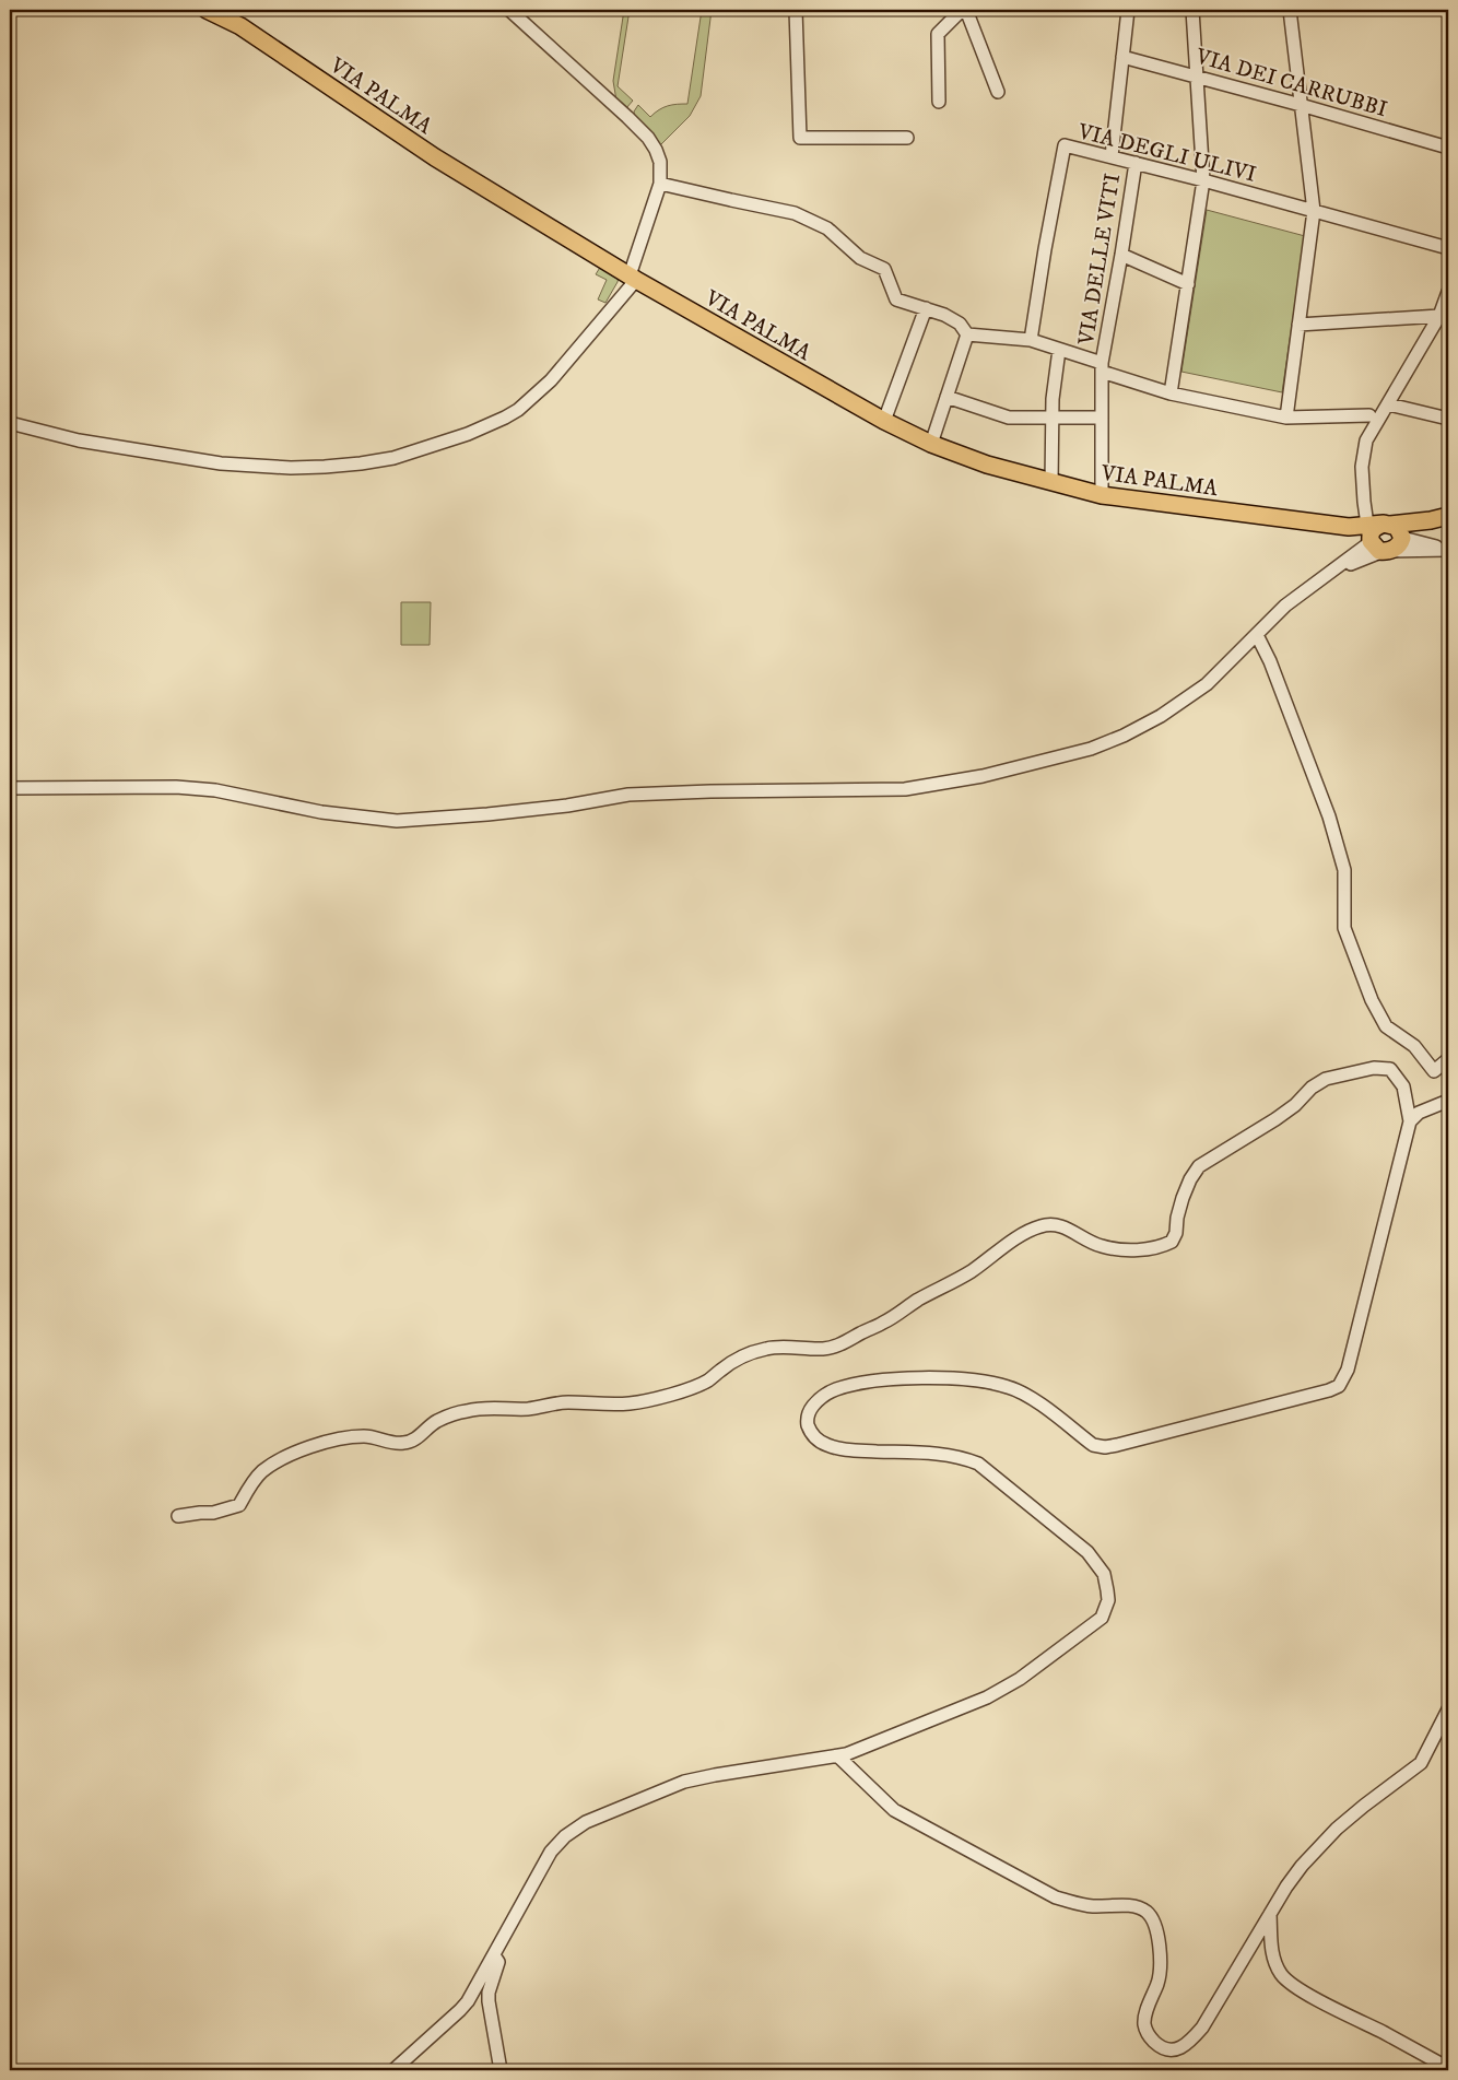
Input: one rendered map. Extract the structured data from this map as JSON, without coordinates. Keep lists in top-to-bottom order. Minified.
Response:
{"streets":{"main road":["VIA PALMA"],"street":["VIA DEI CARRUBBI","VIA DEGLI ULIVI","VIA DELLE VITI"]},"crossings":[["VIA PALMA","VIA DELLE VITI"],["VIA DEGLI ULIVI","VIA DELLE VITI"]]}
